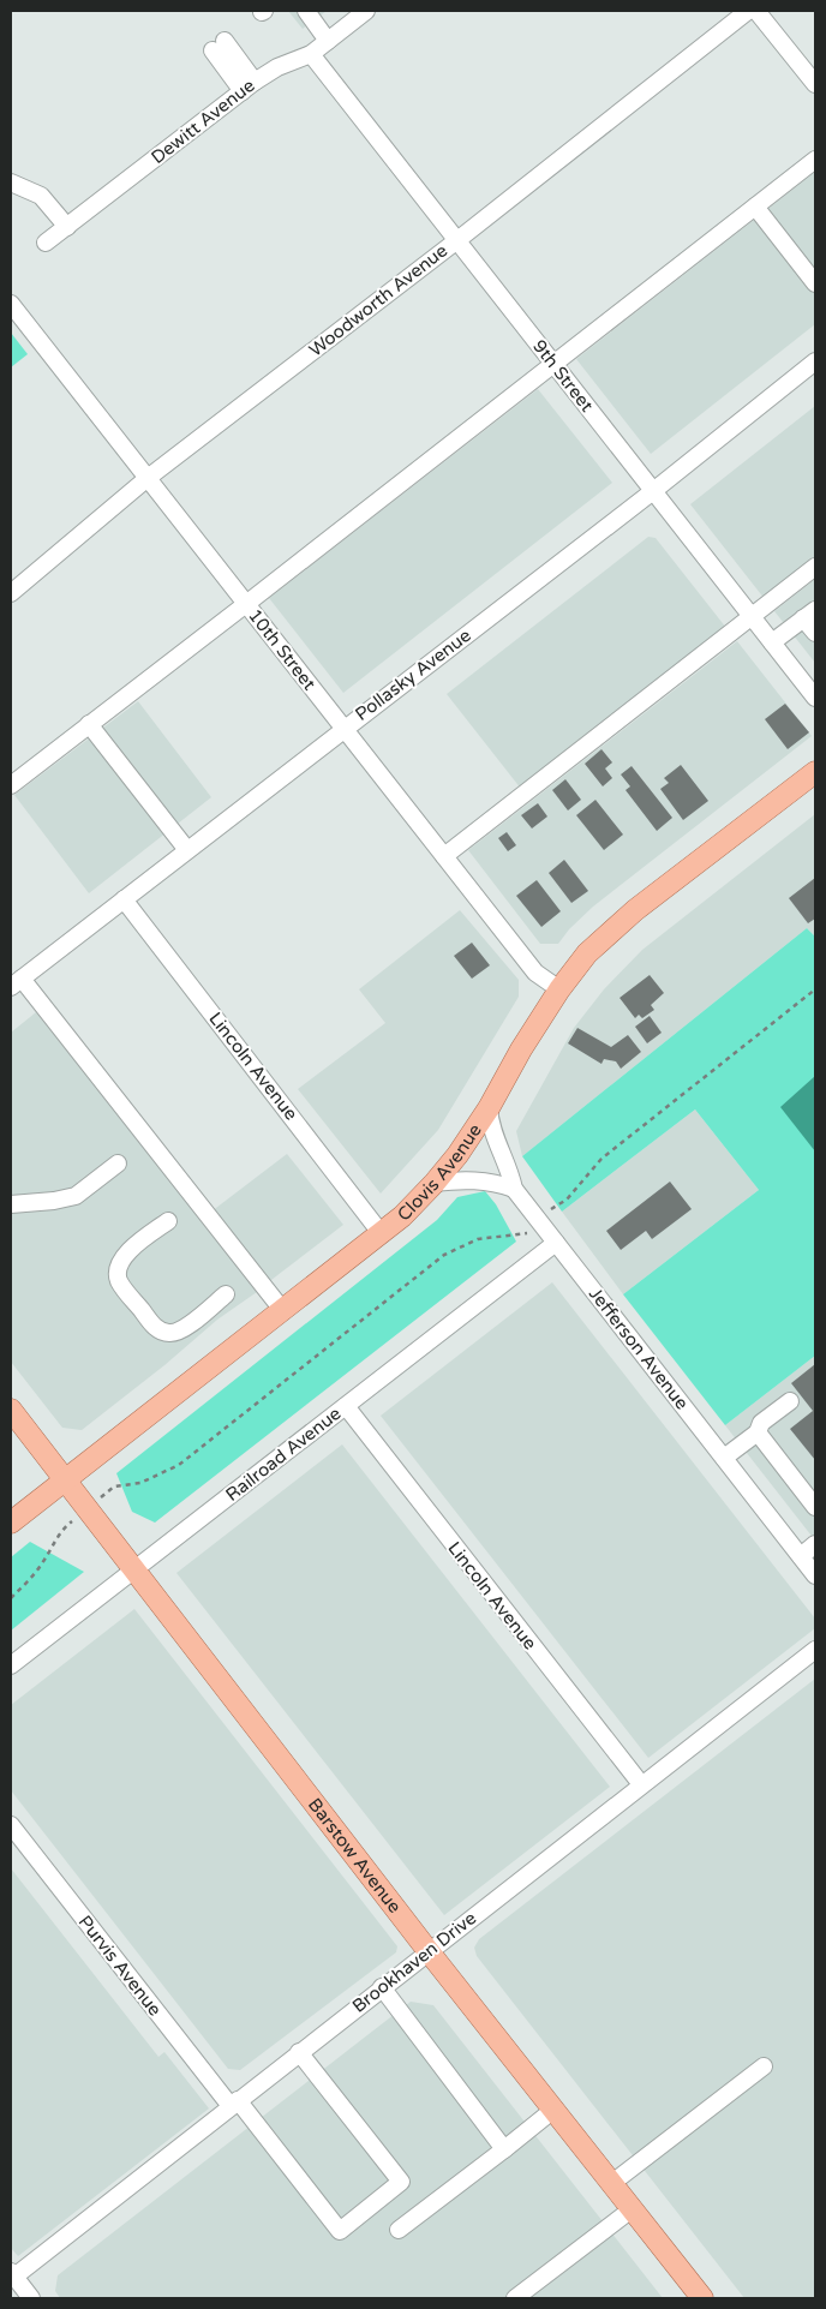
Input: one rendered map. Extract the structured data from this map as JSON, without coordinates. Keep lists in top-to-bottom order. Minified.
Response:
{"streets":{"main road":["Clovis Avenue","Barstow Avenue"],"street":["Dewitt Avenue","Woodworth Avenue","9th Street","10th Street","Pollasky Avenue","Lincoln Avenue","Jefferson Avenue","Railroad Avenue","Brookhaven Drive","Purvis Avenue"]},"crossings":[["Dewitt Avenue","9th Street"],["Woodworth Avenue","9th Street"],["Woodworth Avenue","10th Street"],["9th Street","Pollasky Avenue"],["10th Street","Pollasky Avenue"],["10th Street","Clovis Avenue"],["Pollasky Avenue","Lincoln Avenue"],["Lincoln Avenue","Clovis Avenue"],["Lincoln Avenue","Railroad Avenue"],["Lincoln Avenue","Brookhaven Drive"],["Clovis Avenue","Jefferson Avenue"],["Clovis Avenue","Barstow Avenue"],["Jefferson Avenue","Railroad Avenue"],["Railroad Avenue","Barstow Avenue"],["Barstow Avenue","Brookhaven Drive"],["Brookhaven Drive","Purvis Avenue"]]}
